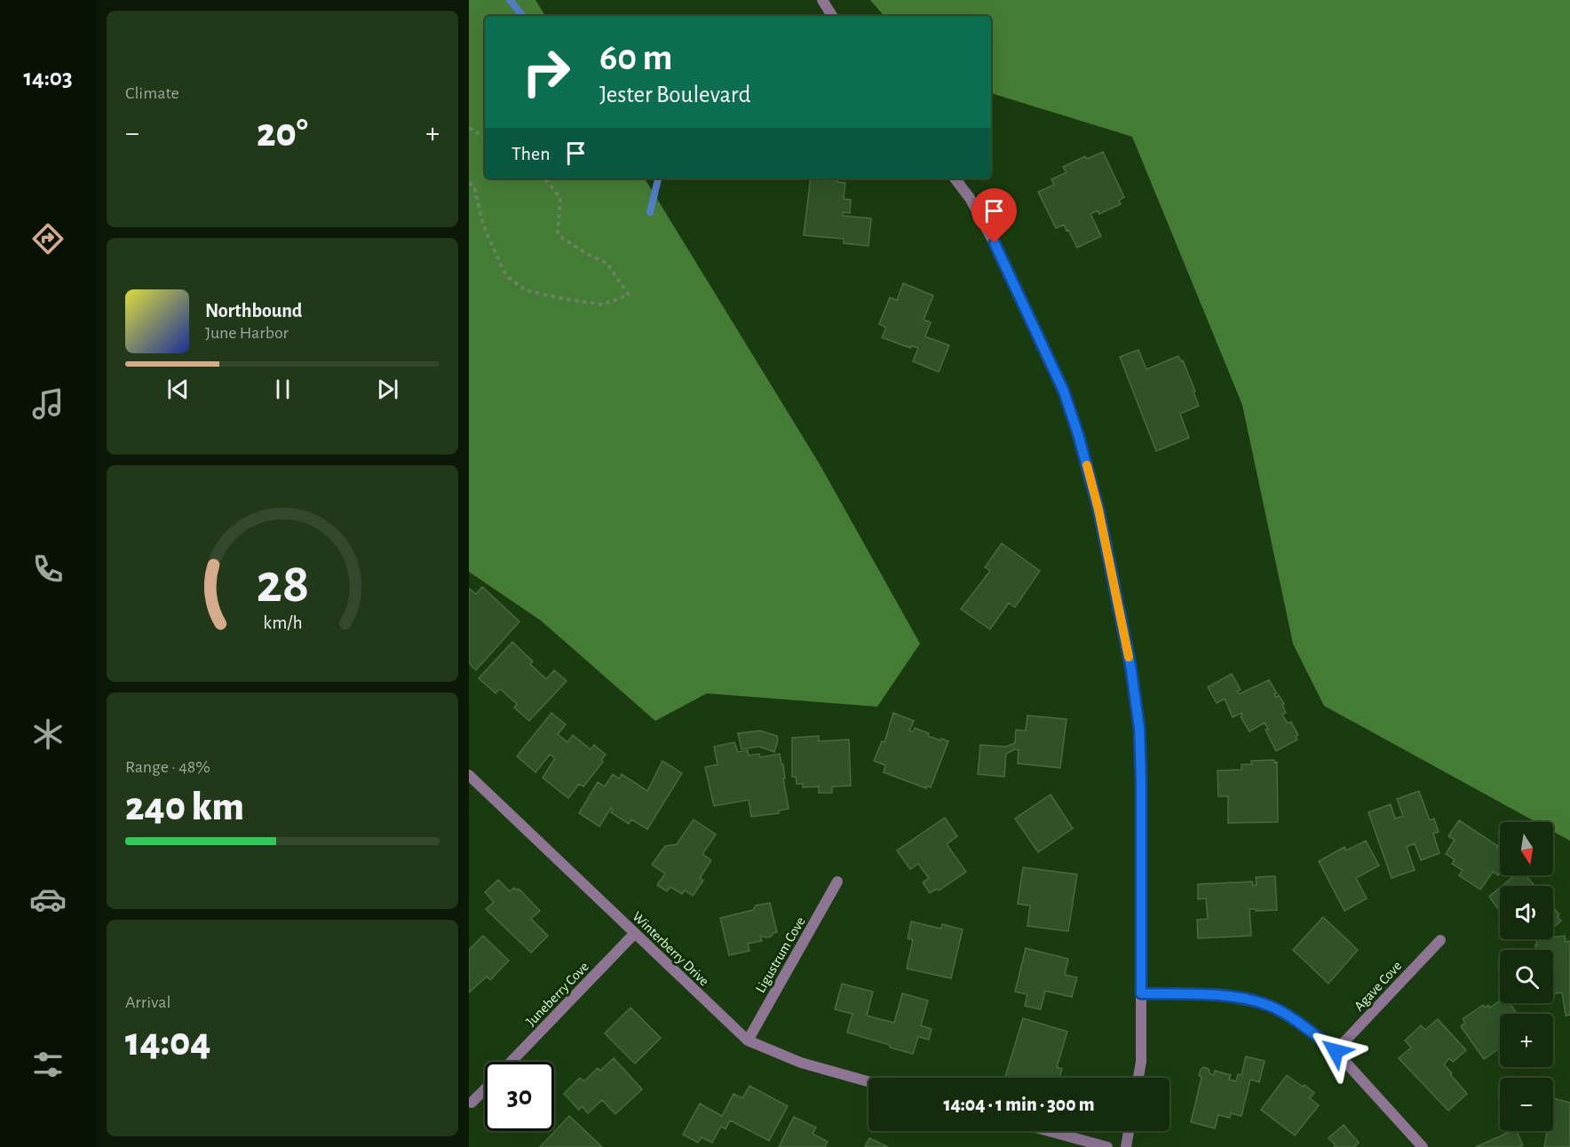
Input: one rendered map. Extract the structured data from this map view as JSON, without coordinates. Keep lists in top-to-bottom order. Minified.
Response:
{"streets":{"street":["Winterberry Drive","Ligustrum Cove","Agave Cove","Juneberry Cove"]},"crossings":[["Winterberry Drive","Ligustrum Cove"],["Winterberry Drive","Juneberry Cove"]],"north":"bottom","page":{"tabs":"14:03","tile":["Climate",["Range · 48%","240 km"],["Arrival","14:04"]],"turn":["60 m","Jester Boulevard"],"heat":["−","20°","+"],"then":"Then","song":["Northbound","June Harbor"],"map_buttons":["+","−"],"limit":"30","trip":"14:04 · 1 min · 300 m","gauge":["28","km/h"]}}
